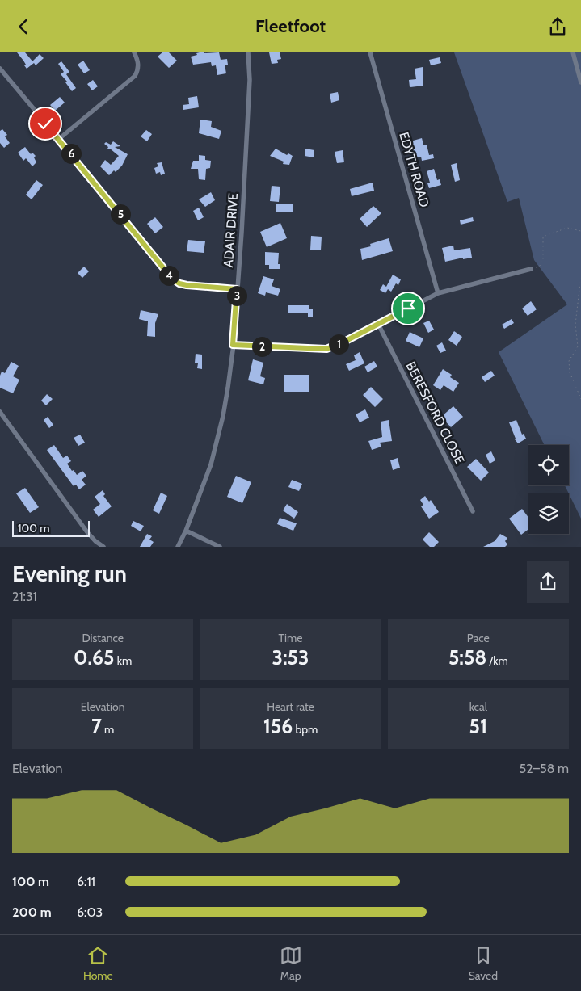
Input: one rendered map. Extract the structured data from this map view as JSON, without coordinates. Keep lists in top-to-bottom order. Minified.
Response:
{"streets":{"street":["EDYTH ROAD","ADAIR DRIVE","BERESFORD CLOSE"]},"scale_bar":"100 m","page":{"header":"Fleetfoot","pins":["6","5","4","3","1","2"],"scale":"100 m","heading":["Evening run","21:31"],"stats":[["Distance","0.65 km"],["Time","3:53"],["Pace","5:58 /km"],["Elevation","7 m"],["Heart rate","156 bpm"],["kcal","51"]],"chart":["Elevation","52–58 m"],"list":[{"name":"100 m","note":"6:11"},{"name":"200 m","note":"6:03"}],"tabs":["Home","Map","Saved"]}}
